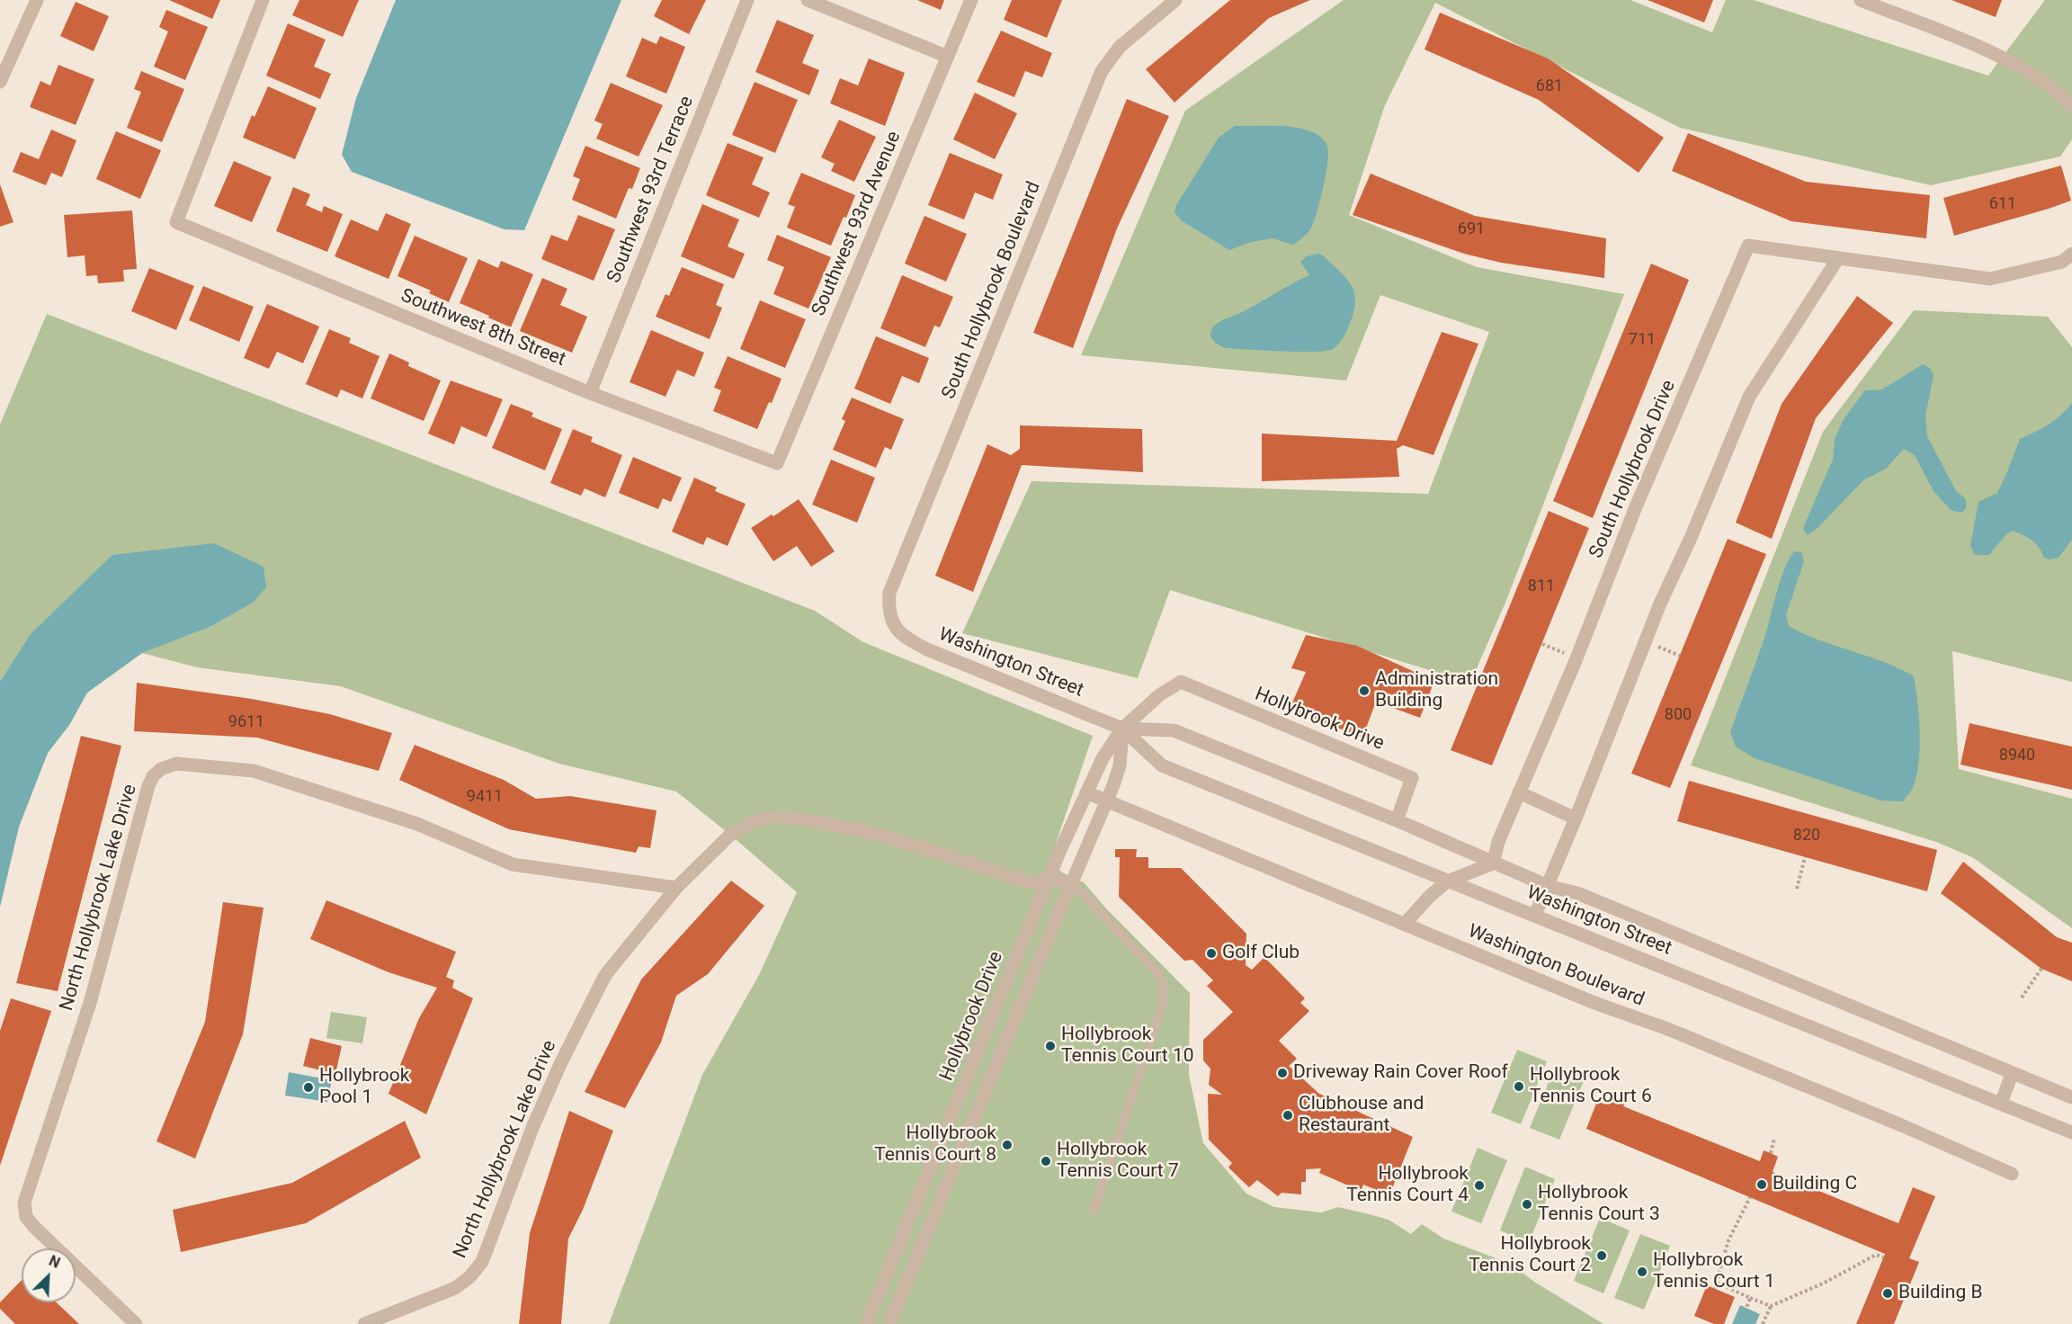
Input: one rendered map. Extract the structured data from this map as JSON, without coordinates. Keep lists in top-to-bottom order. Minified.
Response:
{"streets":{"street":["Southwest 93rd Terrace","Southwest 93rd Avenue","South Hollybrook Boulevard","Southwest 8th Street","South Hollybrook Drive","Washington Street","Hollybrook Drive","North Hollybrook Lake Drive","Washington Boulevard"]},"crossings":[["Southwest 93rd Terrace","Southwest 8th Street"],["Southwest 93rd Avenue","Southwest 8th Street"],["South Hollybrook Boulevard","Washington Street"],["South Hollybrook Drive","Washington Street"],["Washington Street","Hollybrook Drive"],["Hollybrook Drive","North Hollybrook Lake Drive"],["Hollybrook Drive","Washington Boulevard"]],"places":["Administration Building","Golf Club","Hollybrook Tennis Court 10","Driveway Rain Cover Roof","Hollybrook Tennis Court 6","Hollybrook Pool 1","Clubhouse and Restaurant","Hollybrook Tennis Court 8","Hollybrook Tennis Court 7","Building C","Hollybrook Tennis Court 4","Hollybrook Tennis Court 3","Hollybrook Tennis Court 2","Hollybrook Tennis Court 1","Building B"],"house_numbers":["681","611","691","711","811","800","9611","8940","9411","820"],"north":"top right"}
